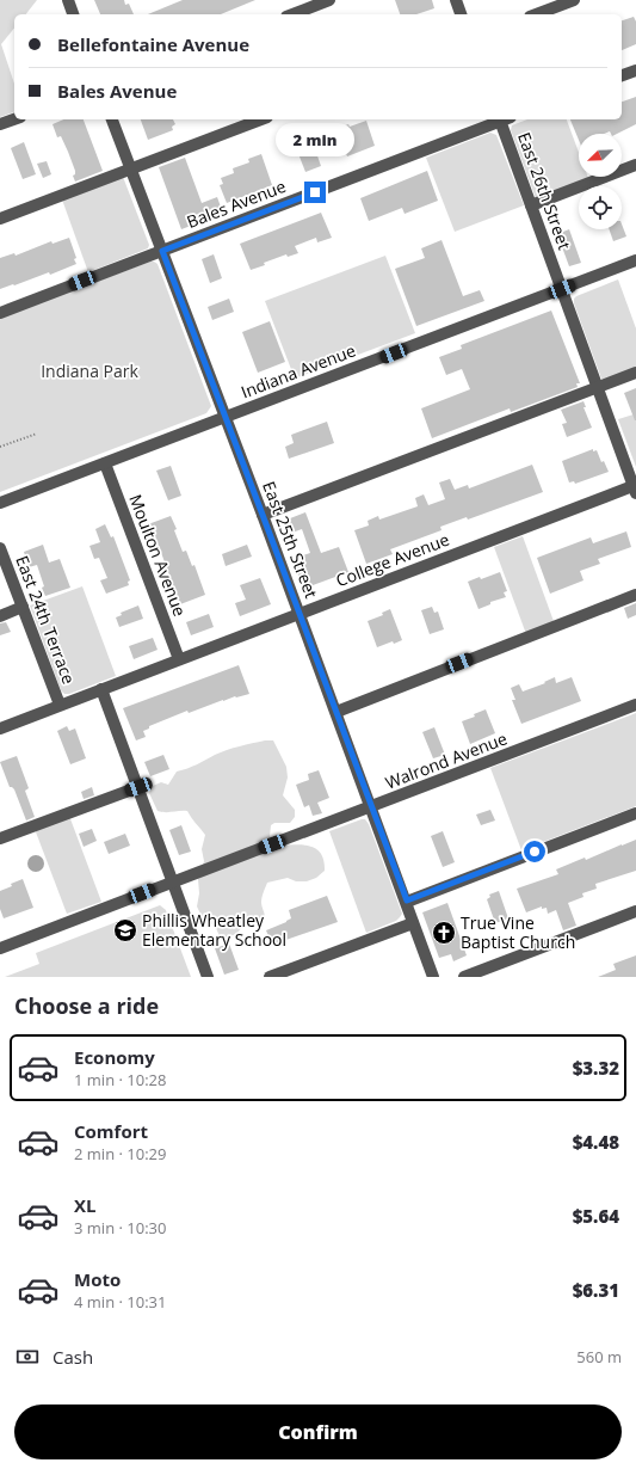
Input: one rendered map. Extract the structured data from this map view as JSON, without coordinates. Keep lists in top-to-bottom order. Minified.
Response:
{"streets":{"street":["East 26th Street","Bales Avenue","Indiana Avenue","East 25th Street","Moulton Avenue","College Avenue","East 24th Terrace","Walrond Avenue"]},"crossings":[["East 26th Street","Indiana Avenue"],["East 26th Street","College Avenue"],["Bales Avenue","East 25th Street"],["Indiana Avenue","East 25th Street"],["Indiana Avenue","Moulton Avenue"],["East 25th Street","College Avenue"],["East 25th Street","Walrond Avenue"],["Moulton Avenue","College Avenue"],["College Avenue","East 24th Terrace"],["East 24th Terrace","Walrond Avenue"]],"parks":["Indiana Park"],"places":{"school or university":["Phillis Wheatley Elementary School"],"church":["True Vine Baptist Church"]},"north":"bottom left","page":{"banner":["Bellefontaine Avenue","Bales Avenue"],"bubble":"2 min","heading":"Choose a ride","list":[{"name":"Economy","note":"1 min · 10:28","value":"$3.32"},{"name":"Comfort","note":"2 min · 10:29","value":"$4.48"},{"name":"XL","note":"3 min · 10:30","value":"$5.64"},{"name":"Moto","note":"4 min · 10:31","value":"$6.31"}],"pay":["Cash","560 m"],"buttons":"Confirm"}}
